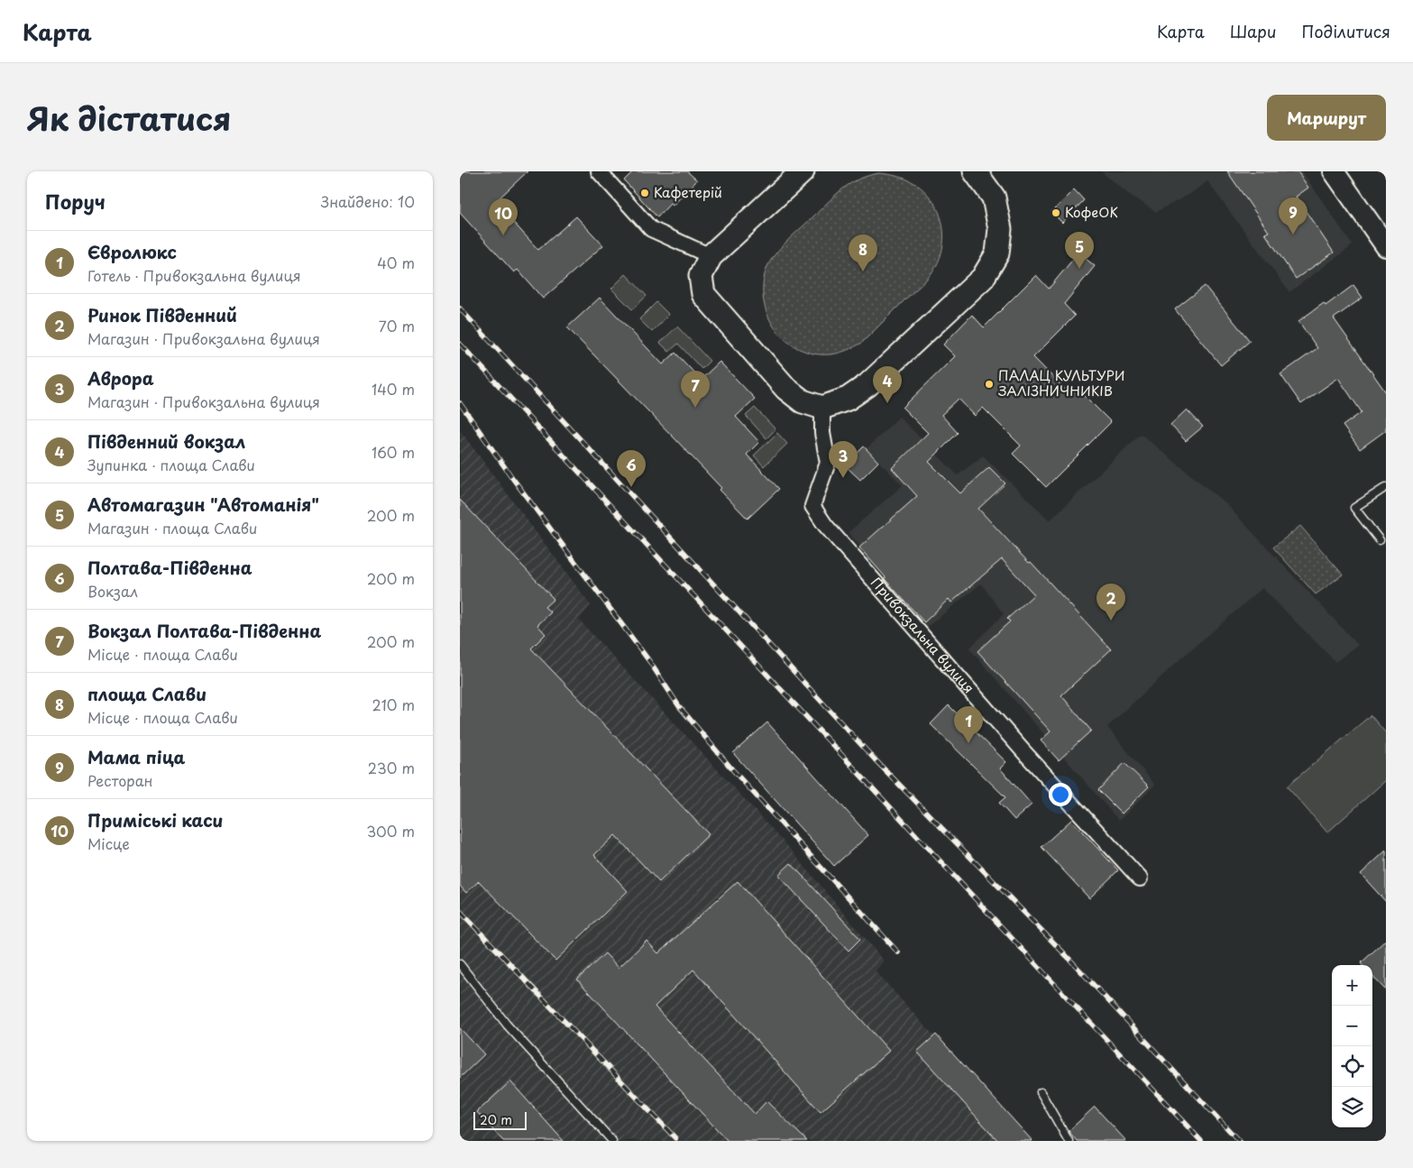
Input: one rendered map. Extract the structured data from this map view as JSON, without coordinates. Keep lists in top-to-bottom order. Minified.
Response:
{"streets":{"street":["Привокзальна вулиця"]},"places":["Кафетерій","КофеОК","ПАЛАЦ КУЛЬТУРИ ЗАЛIЗНИЧНИКIВ"],"scale_bar":"20 m","page":{"header":"Карта","nav":["Карта","Шари","Поділитися"],"title":"Як дістатися","buttons":"Маршрут","heading":["Поруч","Знайдено: 10"],"pins":["9","10","5","8","4","7","3","6","2","1"],"list":[{"mark":"1","name":"Євролюкс","note":"Готель · Привокзальна вулиця","value":"40 m"},{"mark":"2","name":"Ринок Південний","note":"Магазин · Привокзальна вулиця","value":"70 m"},{"mark":"3","name":"Аврора","note":"Магазин · Привокзальна вулиця","value":"140 m"},{"mark":"4","name":"Південний вокзал","note":"Зупинка · площа Слави","value":"160 m"},{"mark":"5","name":"Автомагазин \"Автоманія\"","note":"Магазин · площа Слави","value":"200 m"},{"mark":"6","name":"Полтава-Південна","note":"Вокзал","value":"200 m"},{"mark":"7","name":"Вокзал Полтава-Південна","note":"Місце · площа Слави","value":"200 m"},{"mark":"8","name":"площа Слави","note":"Місце · площа Слави","value":"210 m"},{"mark":"9","name":"Мама піца","note":"Ресторан","value":"230 m"},{"mark":"10","name":"Приміські каси","note":"Місце","value":"300 m"}],"map_buttons":["+","−"],"scale":"20 m"}}
